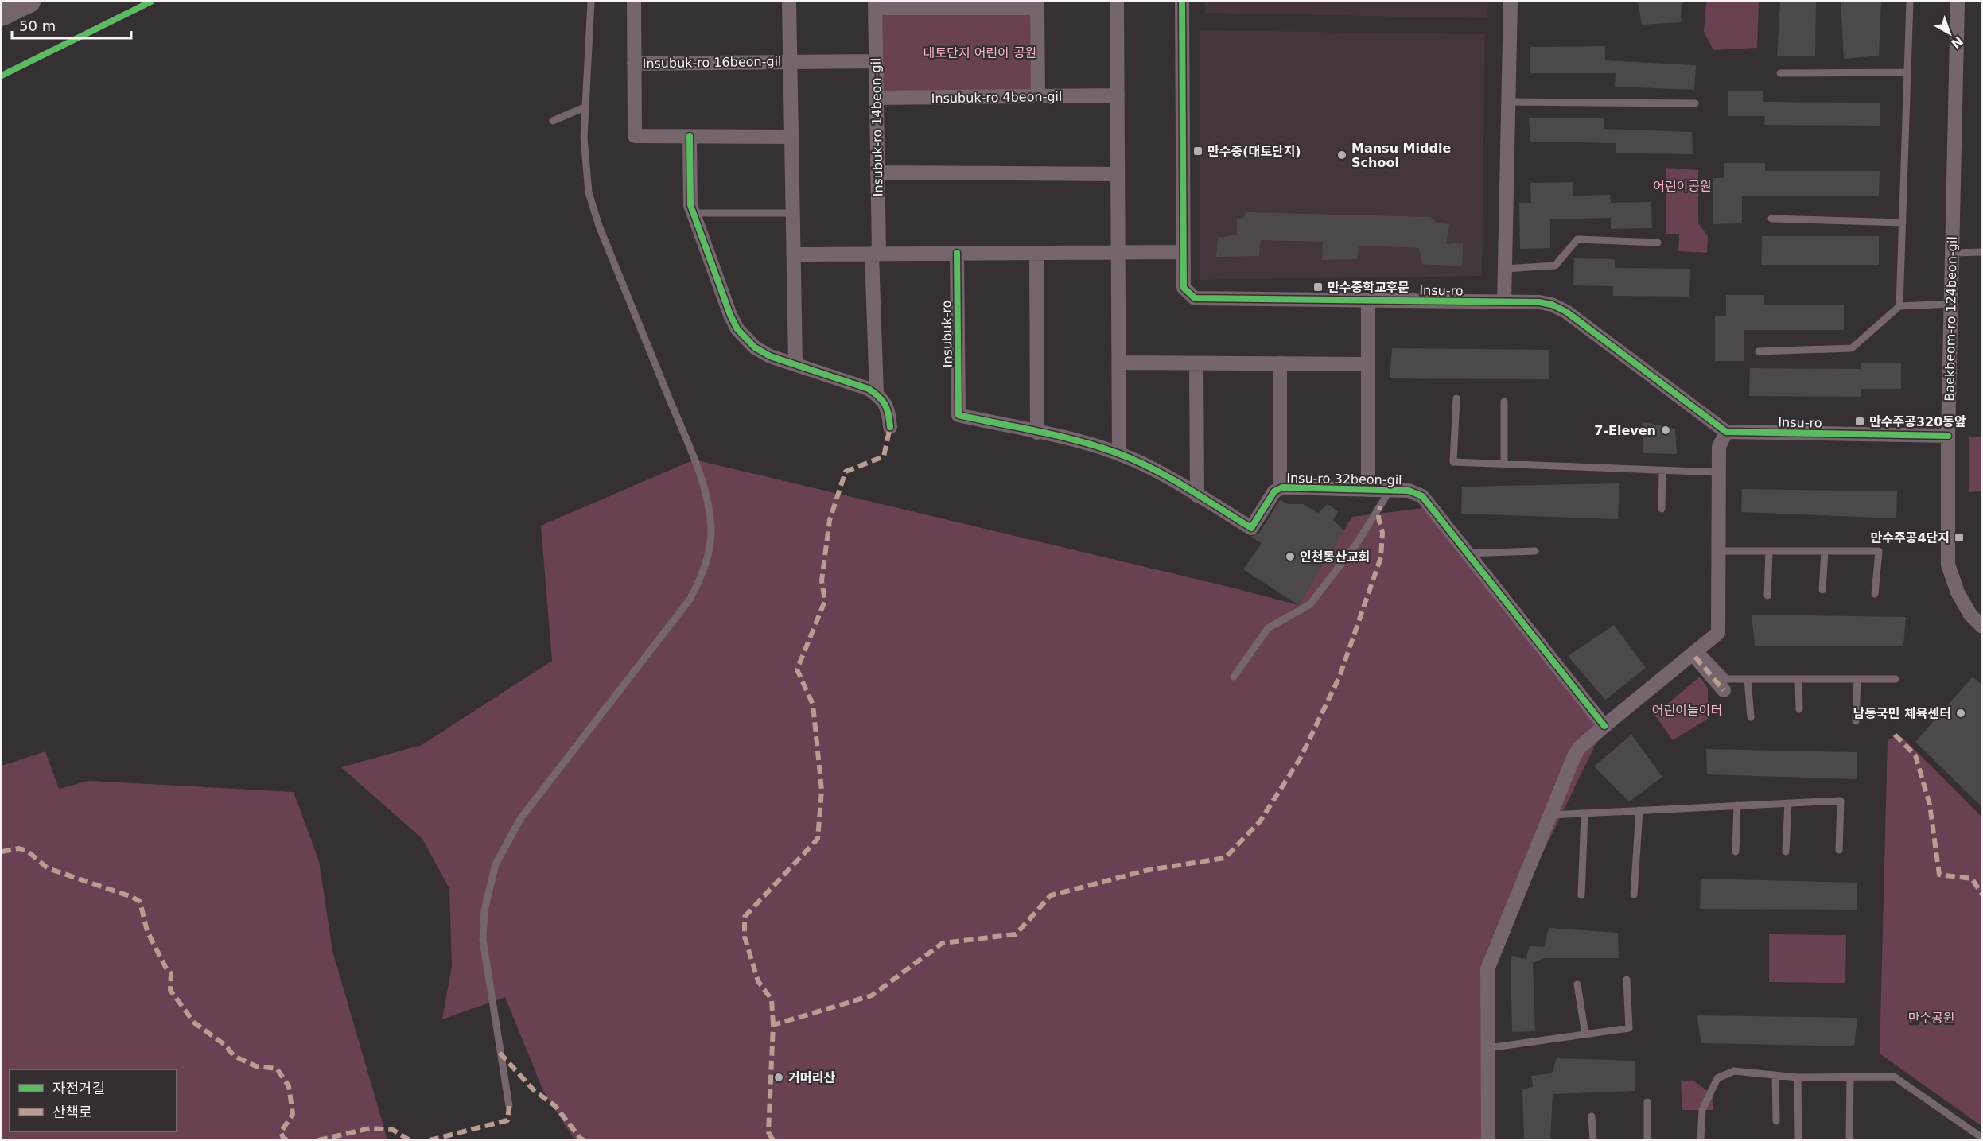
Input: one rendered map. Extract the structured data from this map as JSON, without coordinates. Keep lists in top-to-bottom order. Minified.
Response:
{"streets":{"street":["Insubuk-ro 16beon-gil","Insubuk-ro 4beon-gil","Insubuk-ro 14beon-gil","Insu-ro","Baekbeom-ro 124beon-gil","Insubuk-ro","Insu-ro 32beon-gil"]},"crossings":[["Insubuk-ro 4beon-gil","Insubuk-ro 14beon-gil"],["Insu-ro","Baekbeom-ro 124beon-gil"],["Insu-ro","Insu-ro 32beon-gil"],["Insubuk-ro","Insu-ro 32beon-gil"]],"parks":["대토단지 어린이 공원","어린이공원","어린이놀이터","만수공원"],"places":{"transit":["만수중(대토단지)","만수중학교후문","만수주공320동앞","만수주공4단지"],"other":["Mansu Middle School","7-Eleven","인천동산교회","남동국민 체육센터","거머리산"]},"legend":["자전거길","산책로"],"scale_bar":"50 m","north":"bottom right"}
